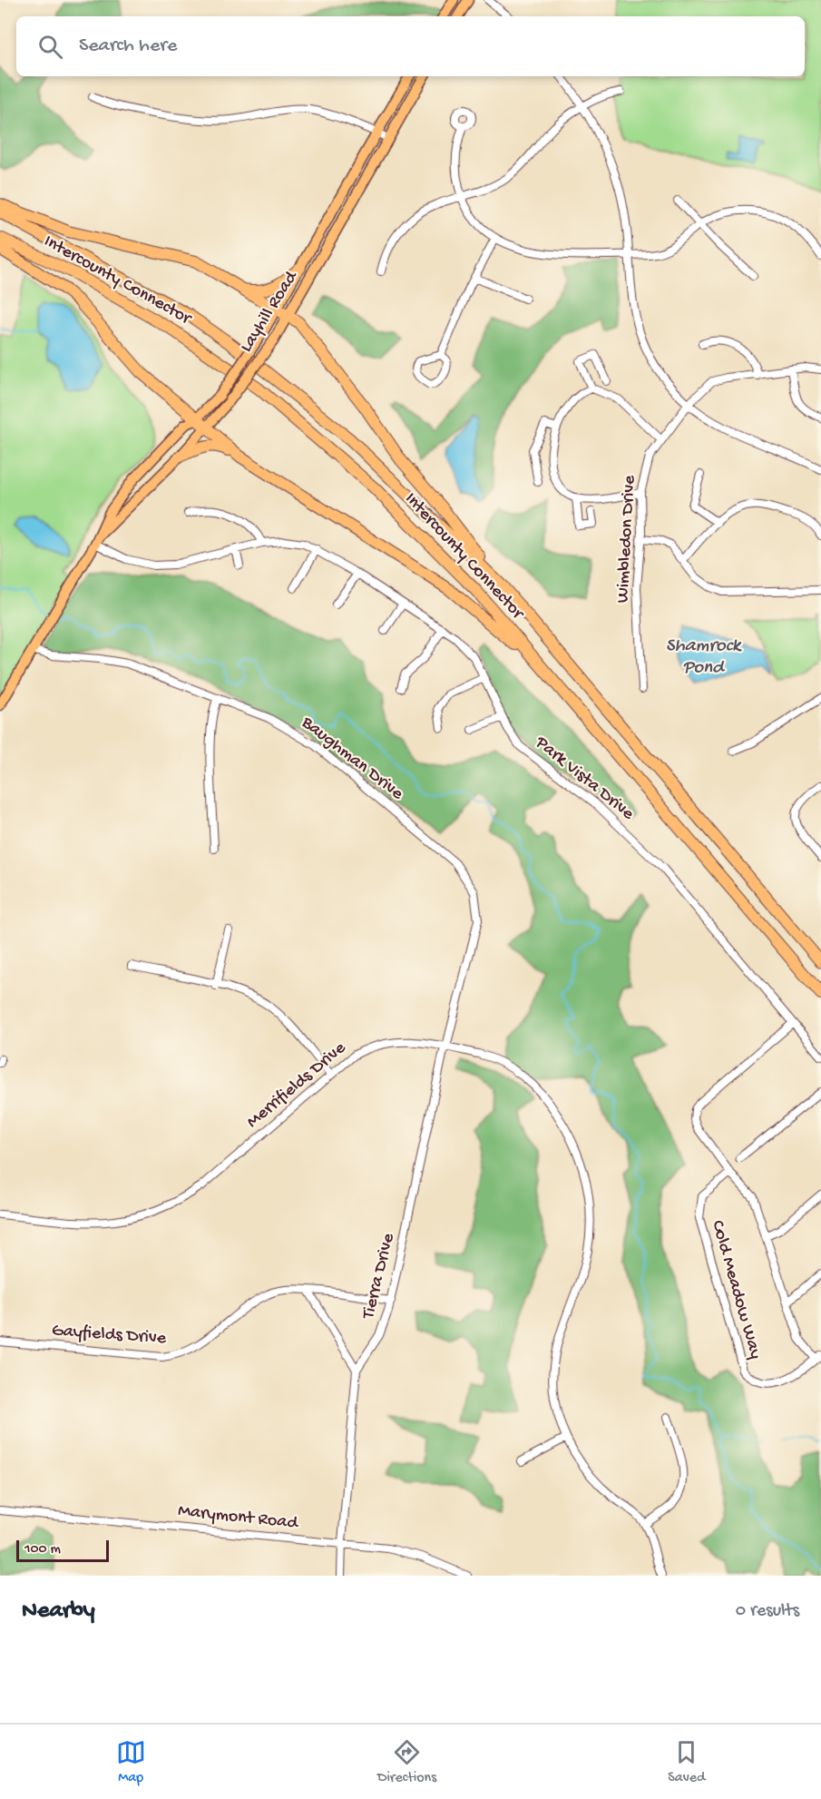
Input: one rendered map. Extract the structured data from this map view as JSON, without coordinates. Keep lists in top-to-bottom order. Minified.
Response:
{"streets":{"highway":["Intercounty Connector"],"main road":["Layhill Road"],"street":["Wimbledon Drive","Baughman Drive","Park Vista Drive","Merrifields Drive","Tierra Drive","Cold Meadow Way","Gayfields Drive","Marymont Road"]},"crossings":[["Layhill Road","Baughman Drive"],["Layhill Road","Park Vista Drive"],["Baughman Drive","Merrifields Drive"],["Baughman Drive","Tierra Drive"],["Merrifields Drive","Tierra Drive"],["Tierra Drive","Gayfields Drive"],["Tierra Drive","Marymont Road"]],"water":["Shamrock Pond"],"scale_bar":"100 m","page":{"search":"Search here","scale":"100 m","heading":["Nearby","0 results"],"nav":["Map","Directions","Saved"]}}
